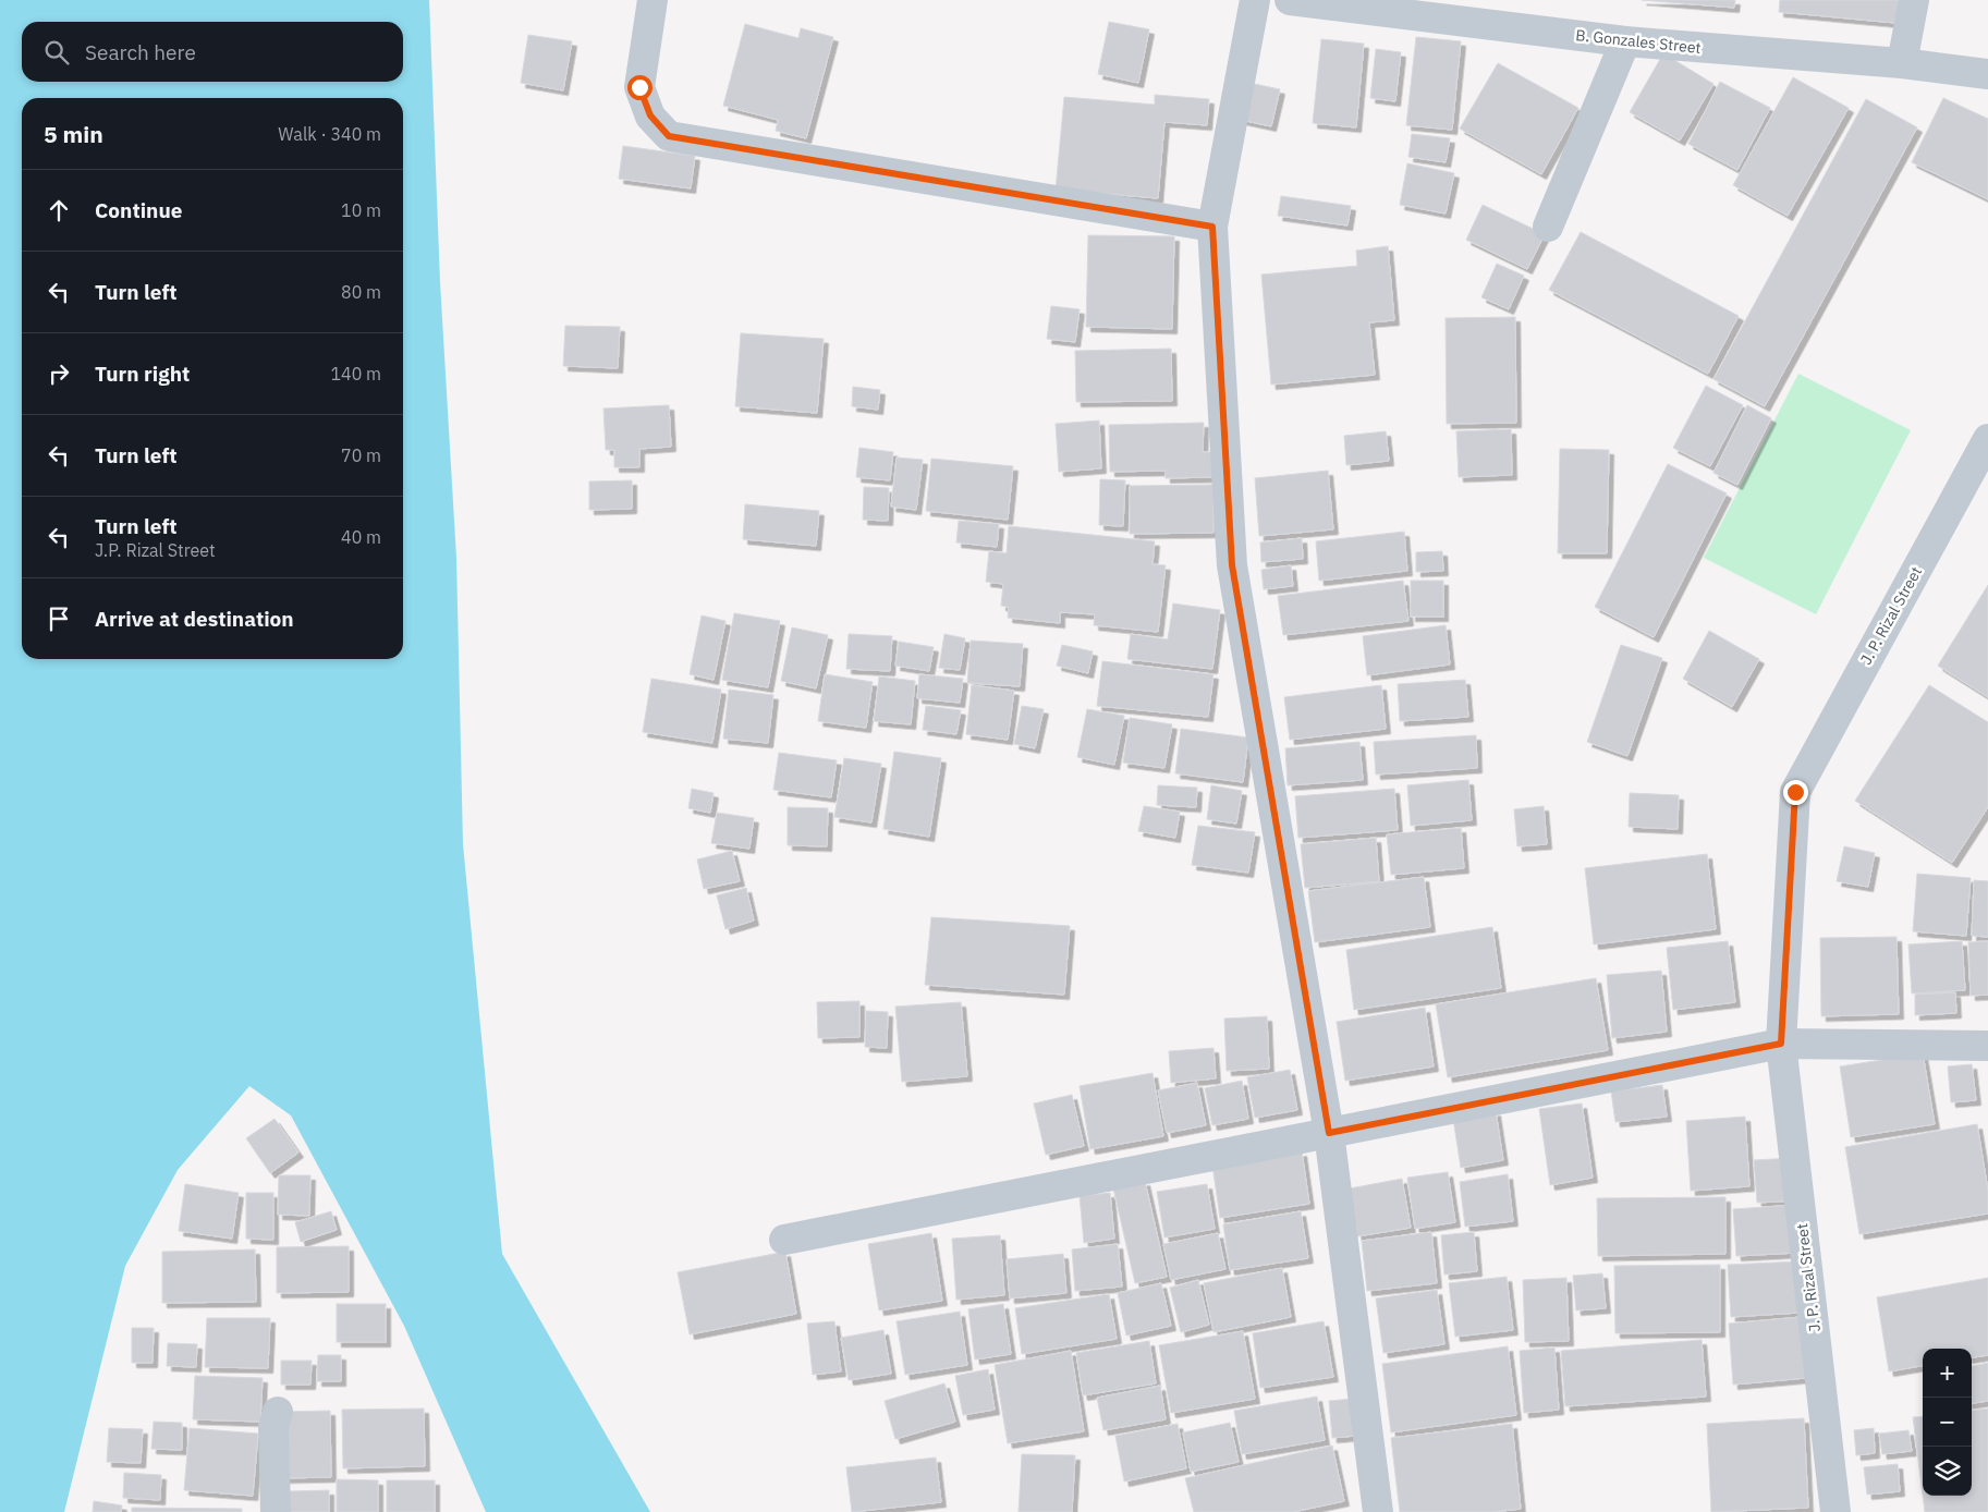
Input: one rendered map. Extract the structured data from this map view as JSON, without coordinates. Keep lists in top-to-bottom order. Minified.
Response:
{"streets":{"street":["B. Gonzales Street","J. P. Rizal Street"]},"page":{"search":"Search here","heading":["5 min","Walk · 340 m"],"list":[["Continue","10 m"],["Turn left","80 m"],["Turn right","140 m"],["Turn left","70 m"],["Turn left","J.P. Rizal Street","40 m"],"Arrive at destination"],"map_buttons":["+","−"]}}
